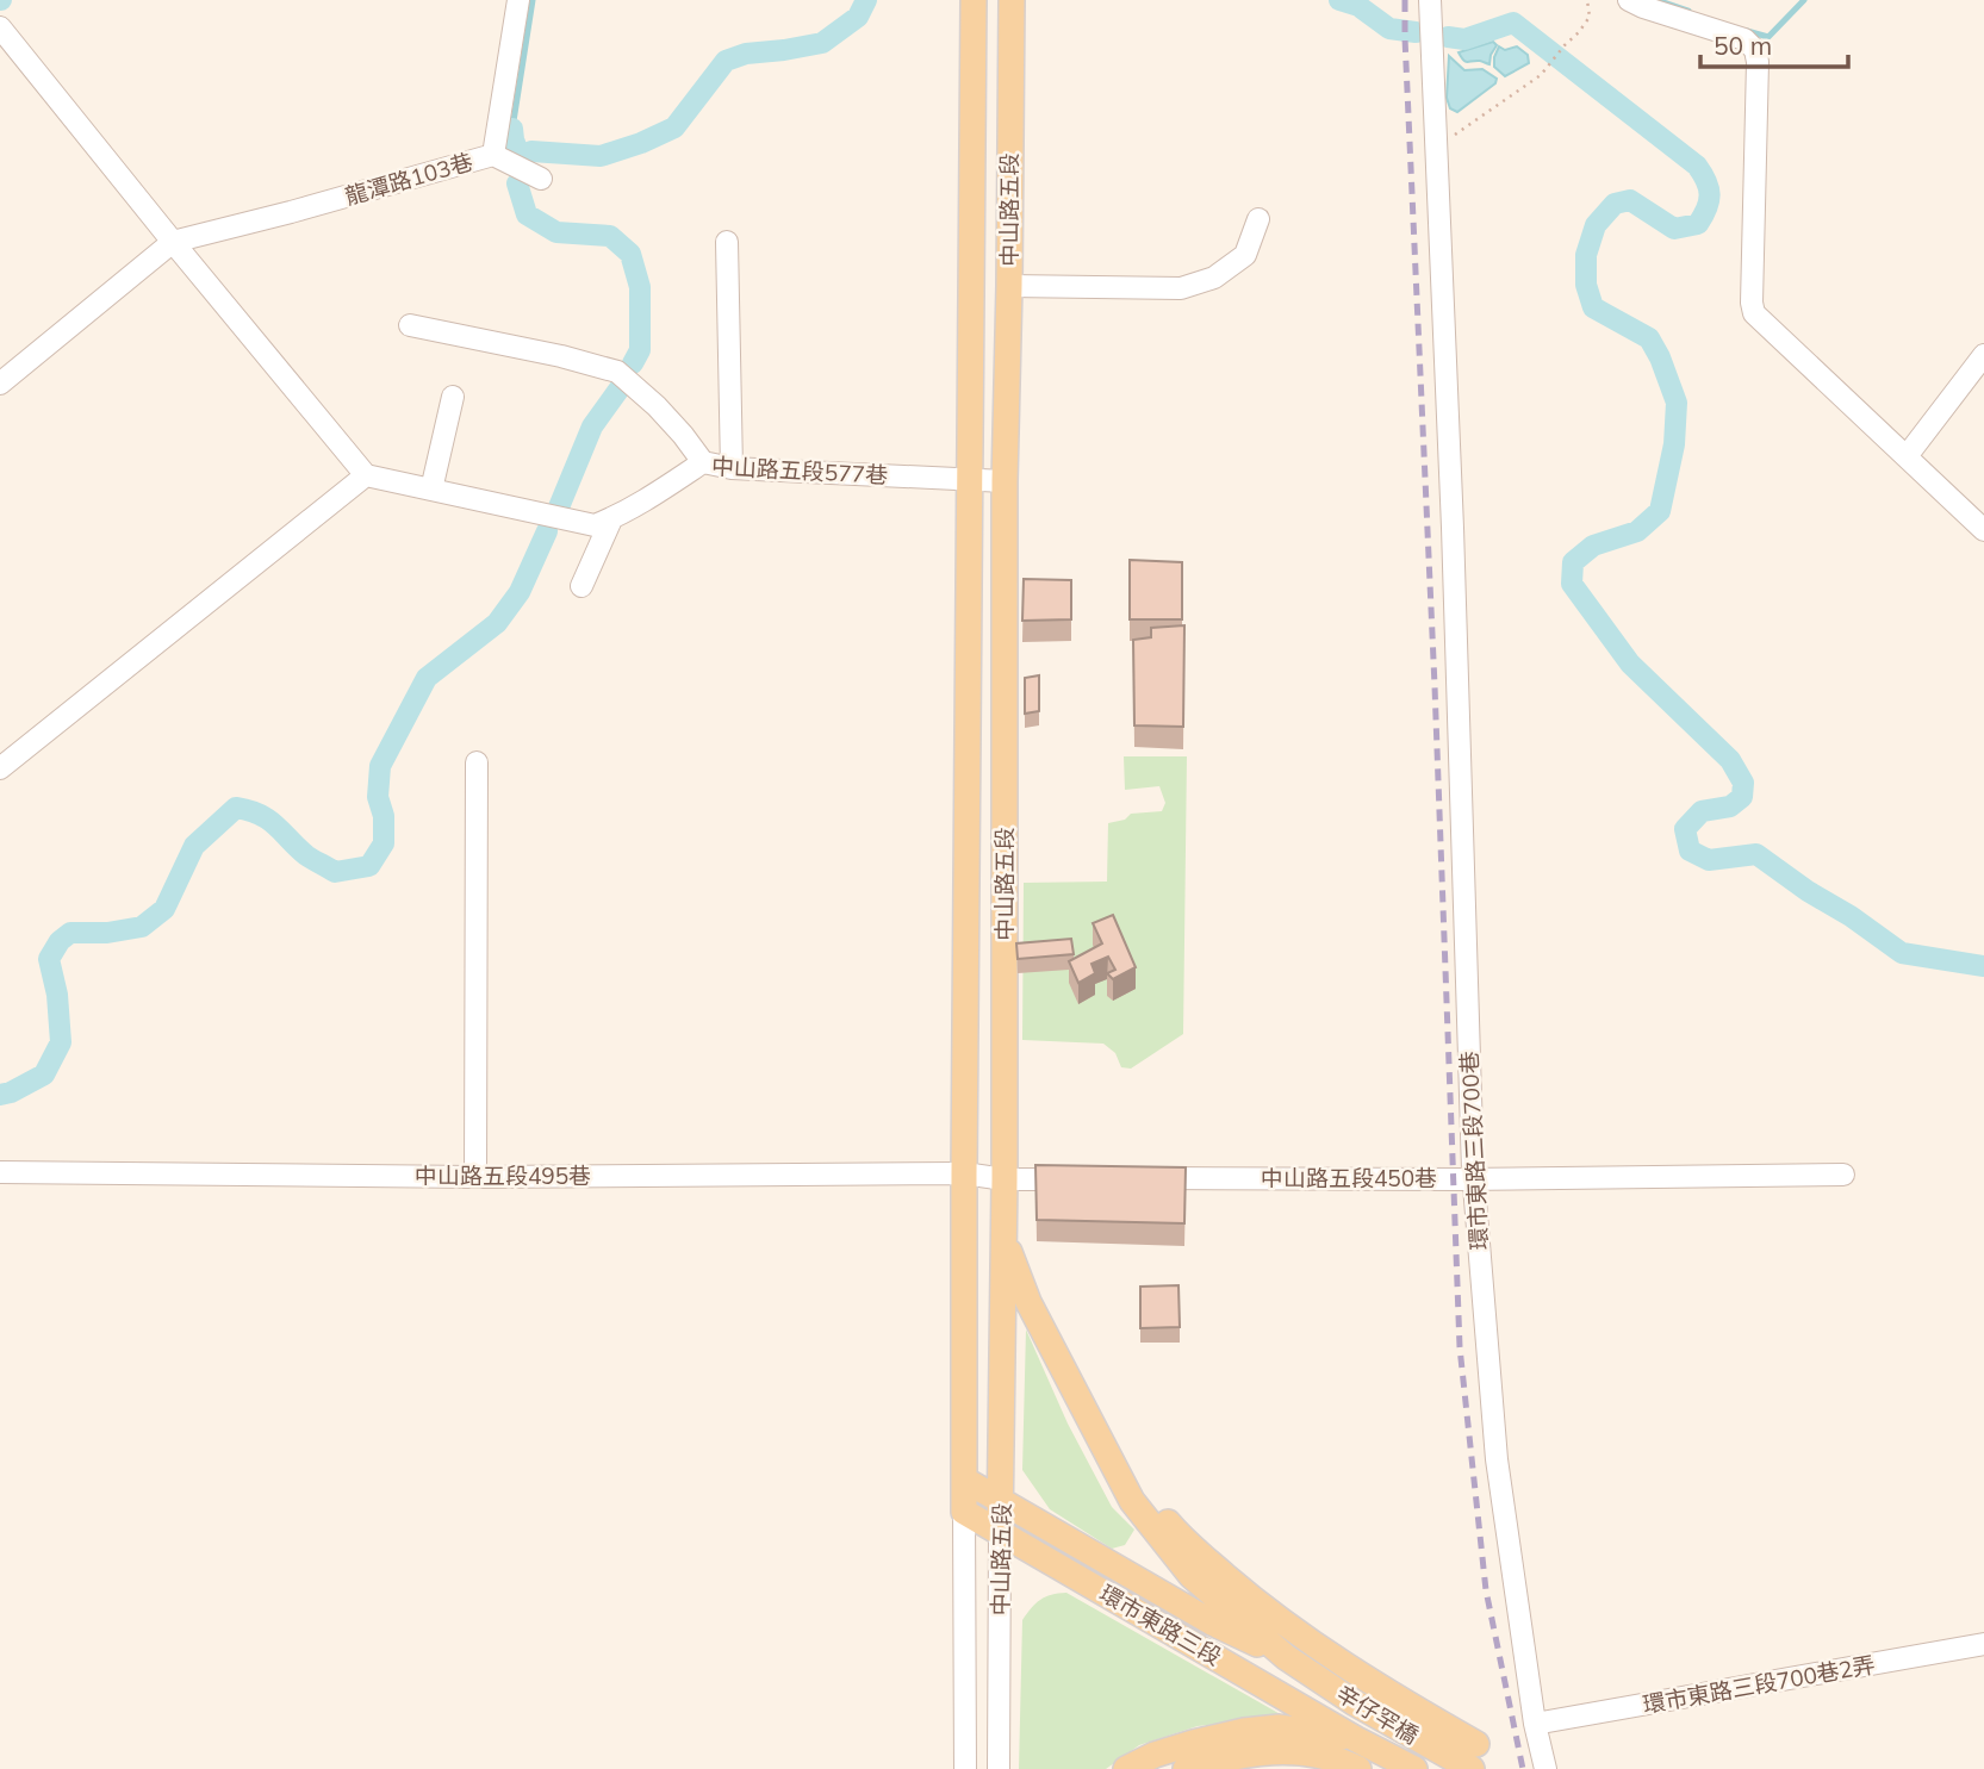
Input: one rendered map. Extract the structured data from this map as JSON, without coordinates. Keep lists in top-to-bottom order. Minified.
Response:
{"streets":{"main road":["中山路五段","環市東路三段","辛仔罕橋"],"street":["龍潭路103巷","中山路五段577巷","環市東路三段700巷","中山路五段495巷","中山路五段450巷","環市東路三段700巷2弄"]},"crossings":[["中山路五段","中山路五段577巷"],["中山路五段","中山路五段495巷"],["中山路五段","環市東路三段"],["環市東路三段700巷","中山路五段450巷"],["環市東路三段700巷","環市東路三段700巷2弄"],["環市東路三段","辛仔罕橋"]],"scale_bar":"50 m"}
